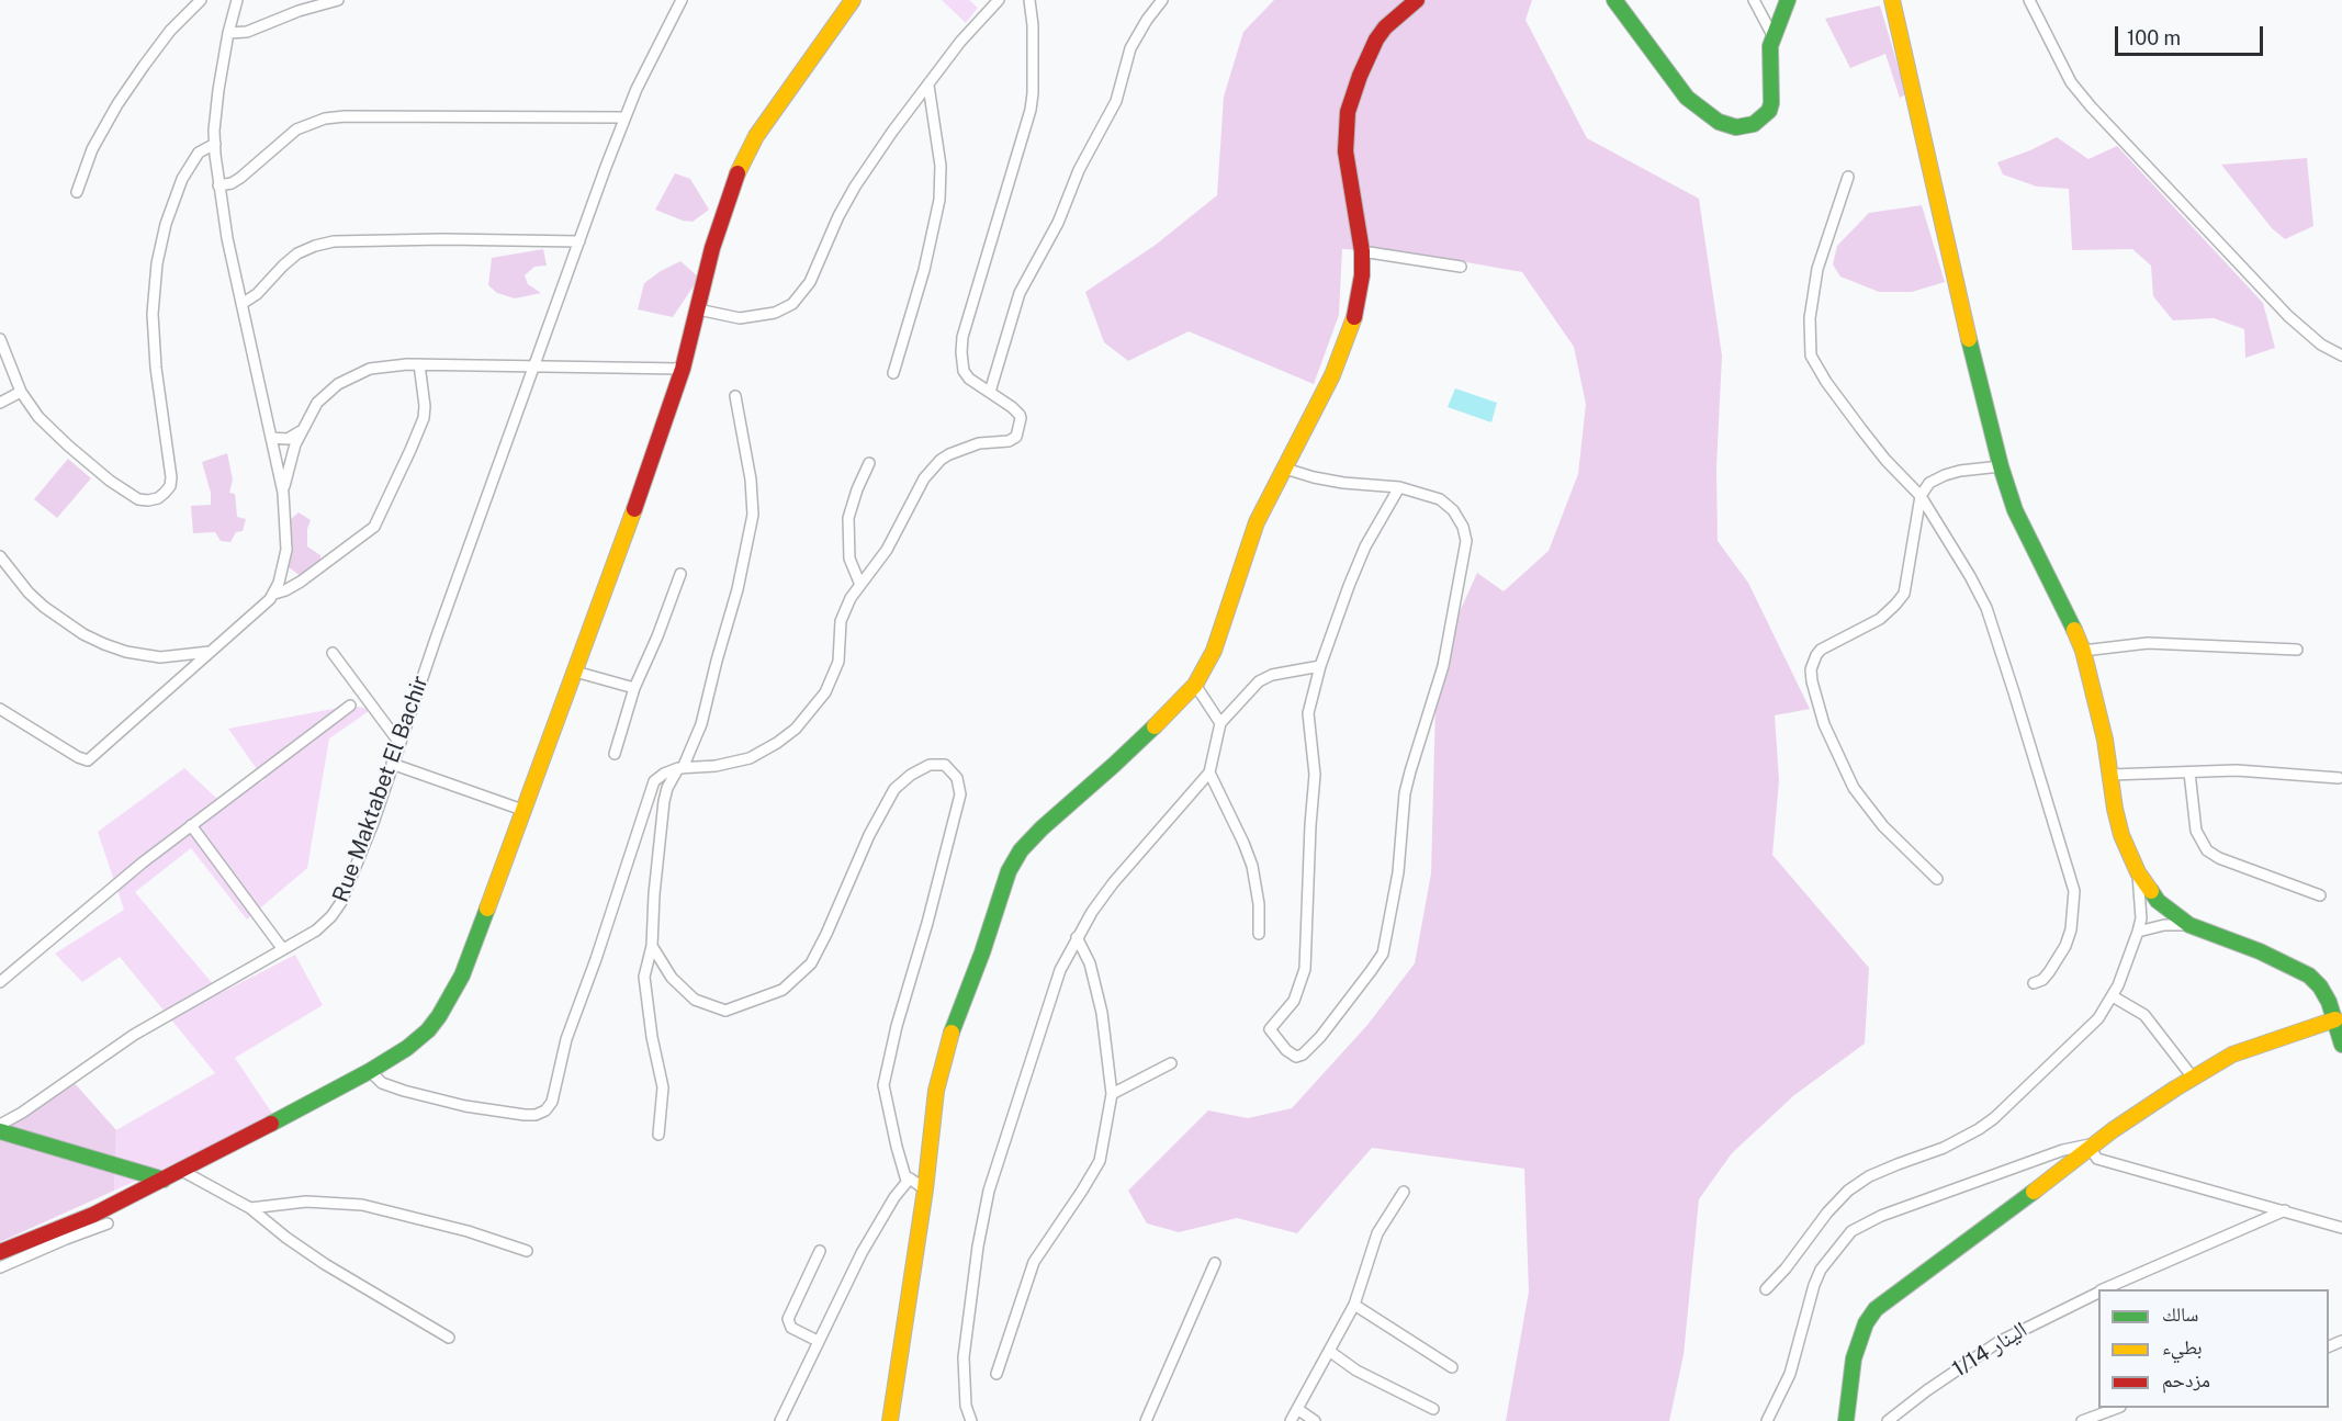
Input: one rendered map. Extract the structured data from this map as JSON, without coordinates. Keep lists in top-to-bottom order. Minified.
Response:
{"streets":{"street":["Rue Maktabet El Bachir","الينار 1/14"]},"legend":["سالك","بطيء","مزدحم"],"scale_bar":"100 m"}
